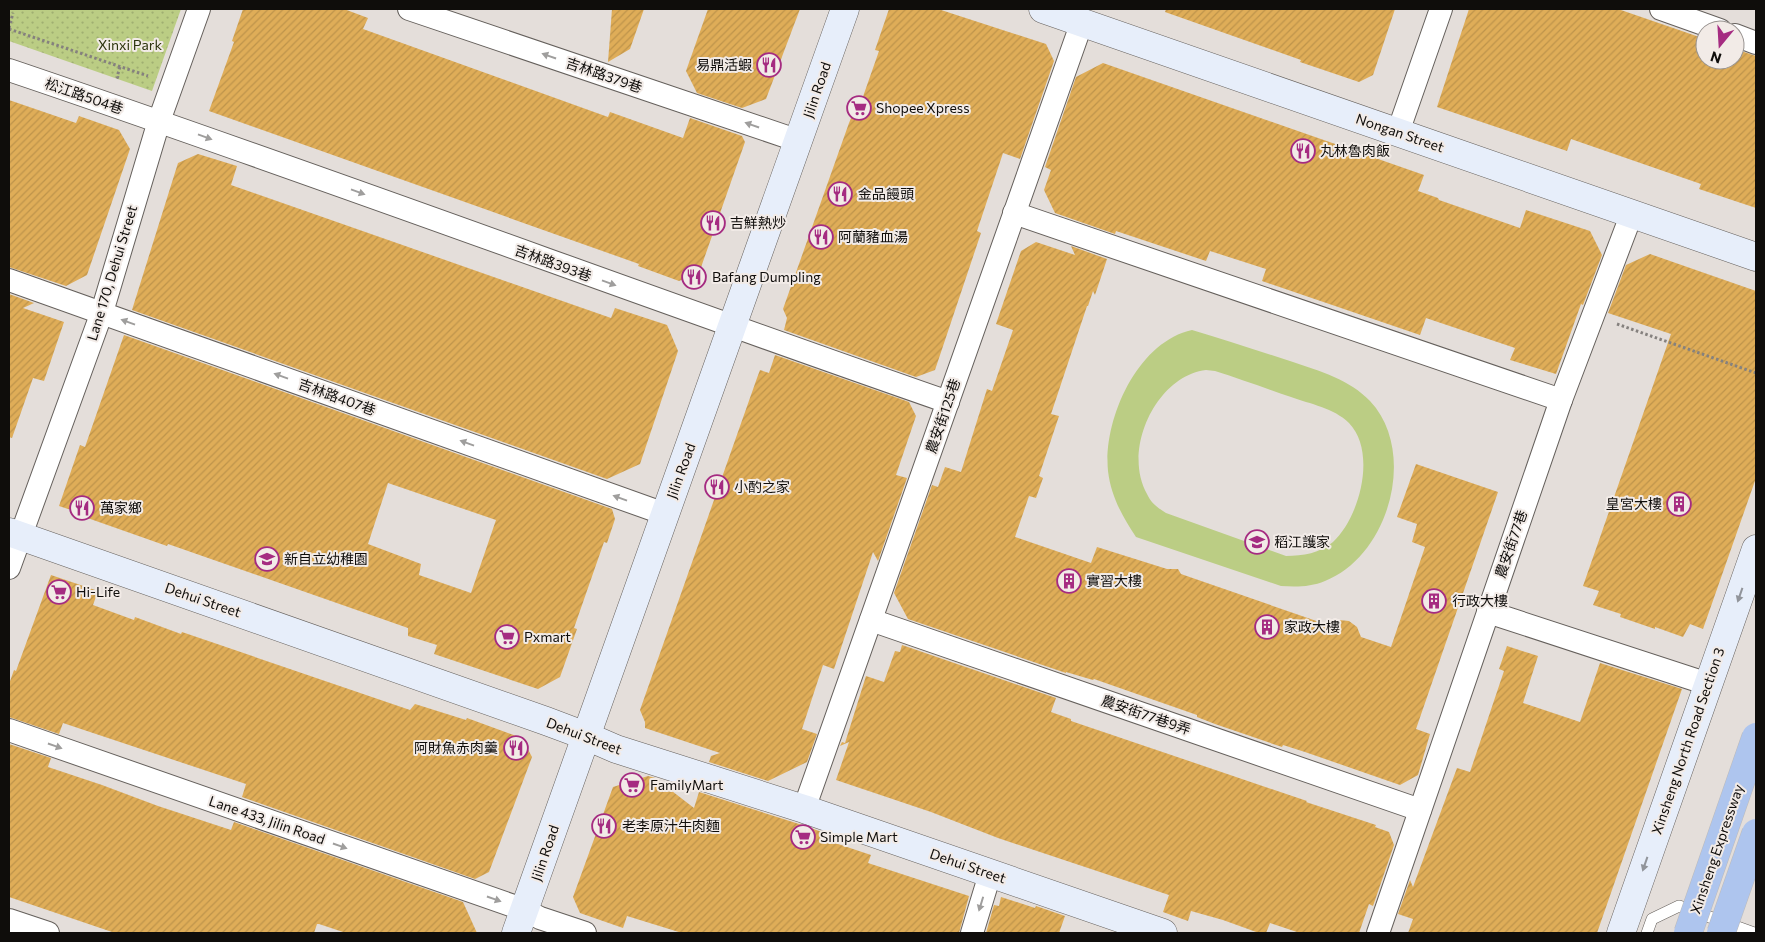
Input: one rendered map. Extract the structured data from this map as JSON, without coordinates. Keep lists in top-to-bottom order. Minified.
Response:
{"streets":{"highway":["Xinsheng Expressway"],"street":["吉林路379巷","Jilin Road","松江路504巷","Nongan Street","吉林路393巷","Lane 170, Dehui Street","吉林路407巷","農安街125巷","農安街77巷","Dehui Street","農安街77巷9弄","Xinsheng North Road Section 3","Lane 433, Jilin Road"]},"crossings":[["吉林路379巷","Jilin Road"],["Jilin Road","吉林路393巷"],["Jilin Road","吉林路407巷"],["Jilin Road","Dehui Street"],["Jilin Road","Lane 433, Jilin Road"],["松江路504巷","吉林路393巷"],["松江路504巷","Lane 170, Dehui Street"],["Nongan Street","農安街125巷"],["Nongan Street","農安街77巷"],["吉林路393巷","Lane 170, Dehui Street"],["吉林路393巷","農安街125巷"],["Lane 170, Dehui Street","吉林路407巷"],["Lane 170, Dehui Street","Dehui Street"],["農安街125巷","Dehui Street"],["農安街125巷","農安街77巷9弄"],["農安街77巷","農安街77巷9弄"]],"one_way":["吉林路379巷","吉林路393巷","吉林路407巷","Xinsheng North Road Section 3","Lane 433, Jilin Road"],"parks":["Xinxi Park"],"places":{"restaurant":["易鼎活蝦","丸林魯肉飯","金品饅頭","吉鮮熱炒","阿蘭豬血湯","Bafang Dumpling","小酌之家","萬家鄉","阿財魚赤肉羹","老李原汁牛肉麵"],"supermarket":["Shopee Xpress","Hi-Life","Pxmart","FamilyMart","Simple Mart"],"building":["皇宮大樓","實習大樓","行政大樓","家政大樓"],"school or university":["稻江護家","新自立幼稚園"]},"north":"bottom"}
